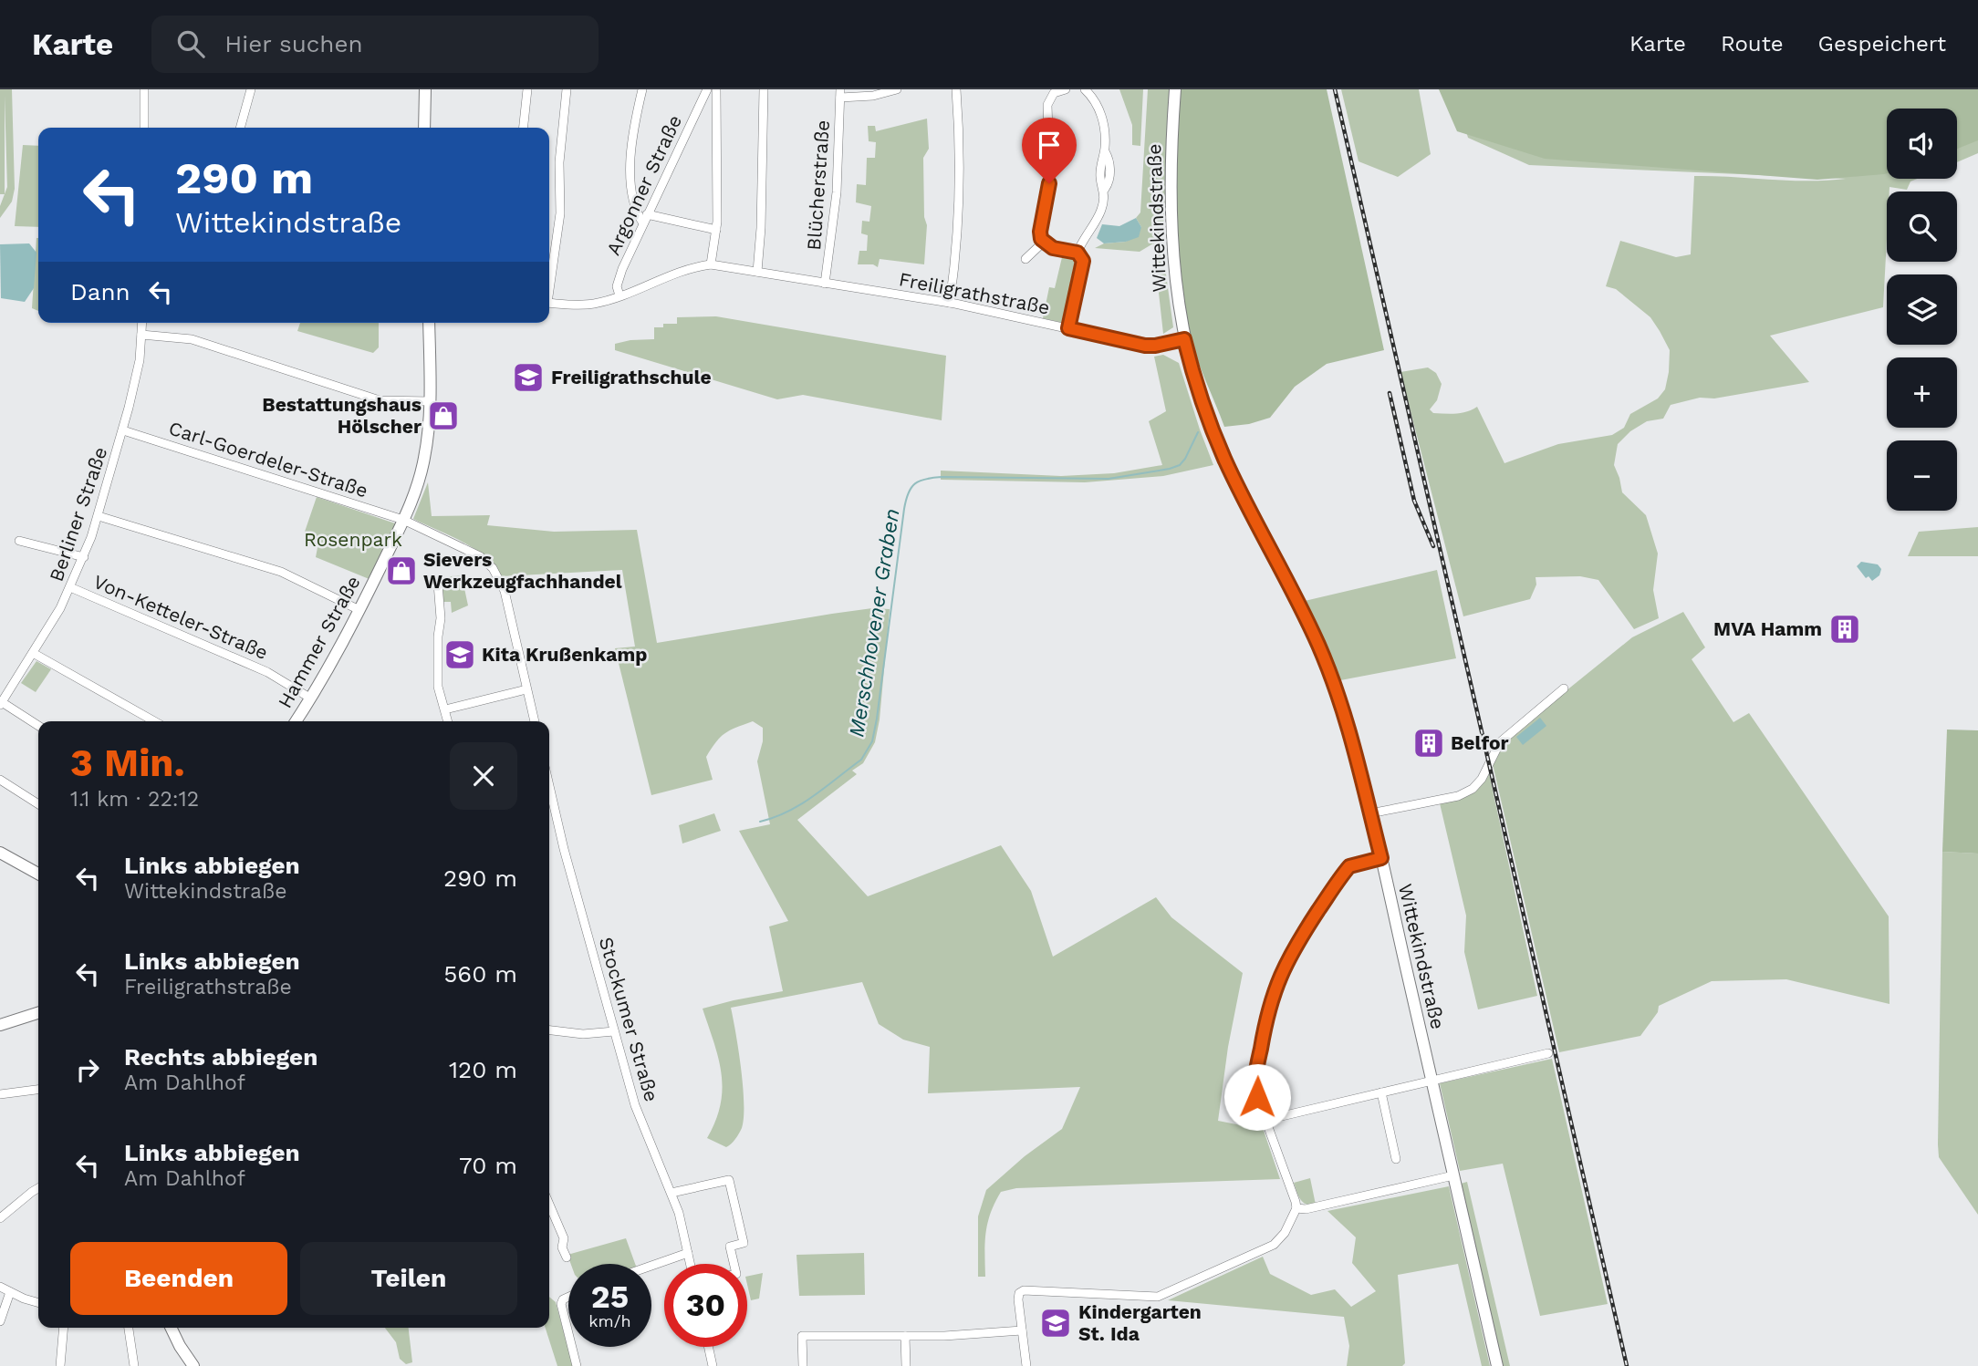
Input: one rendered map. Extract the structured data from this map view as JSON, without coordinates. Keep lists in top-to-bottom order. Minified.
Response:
{"streets":{"main road":["Wittekindstraße","Hammer Straße"],"street":["Argonner Straße","Blücherstraße","Freiligrathstraße","Carl-Goerdeler-Straße","Berliner Straße","Von-Ketteler-Straße","Stockumer Straße"]},"crossings":[["Argonner Straße","Freiligrathstraße"],["Blücherstraße","Freiligrathstraße"],["Wittekindstraße","Freiligrathstraße"],["Carl-Goerdeler-Straße","Berliner Straße"],["Carl-Goerdeler-Straße","Hammer Straße"],["Berliner Straße","Von-Ketteler-Straße"],["Von-Ketteler-Straße","Hammer Straße"]],"water":["Merschhovener Graben"],"parks":["Rosenpark"],"places":{"school or university":["Freiligrathschule","Kita Krußenkamp","Kindergarten St. Ida"],"shop":["Bestattungshaus Hölscher","Sievers Werkzeugfachhandel"],"building":["MVA Hamm","Belfor"]},"page":{"header":"Karte","search":"Hier suchen","nav":["Karte","Route","Gespeichert"],"map_buttons":["+","−"],"turn":["290 m","Wittekindstraße"],"then":"Dann","heading":["3 Min.","1.1 km · 22:12"],"list":[{"name":"Links abbiegen","note":"Wittekindstraße","value":"290 m"},{"name":"Links abbiegen","note":"Freiligrathstraße","value":"560 m"},{"name":"Rechts abbiegen","note":"Am Dahlhof","value":"120 m"},{"name":"Links abbiegen","note":"Am Dahlhof","value":"70 m"}],"buttons":["Beenden","Teilen"],"speed":"25 km/h","limit":"30"}}
